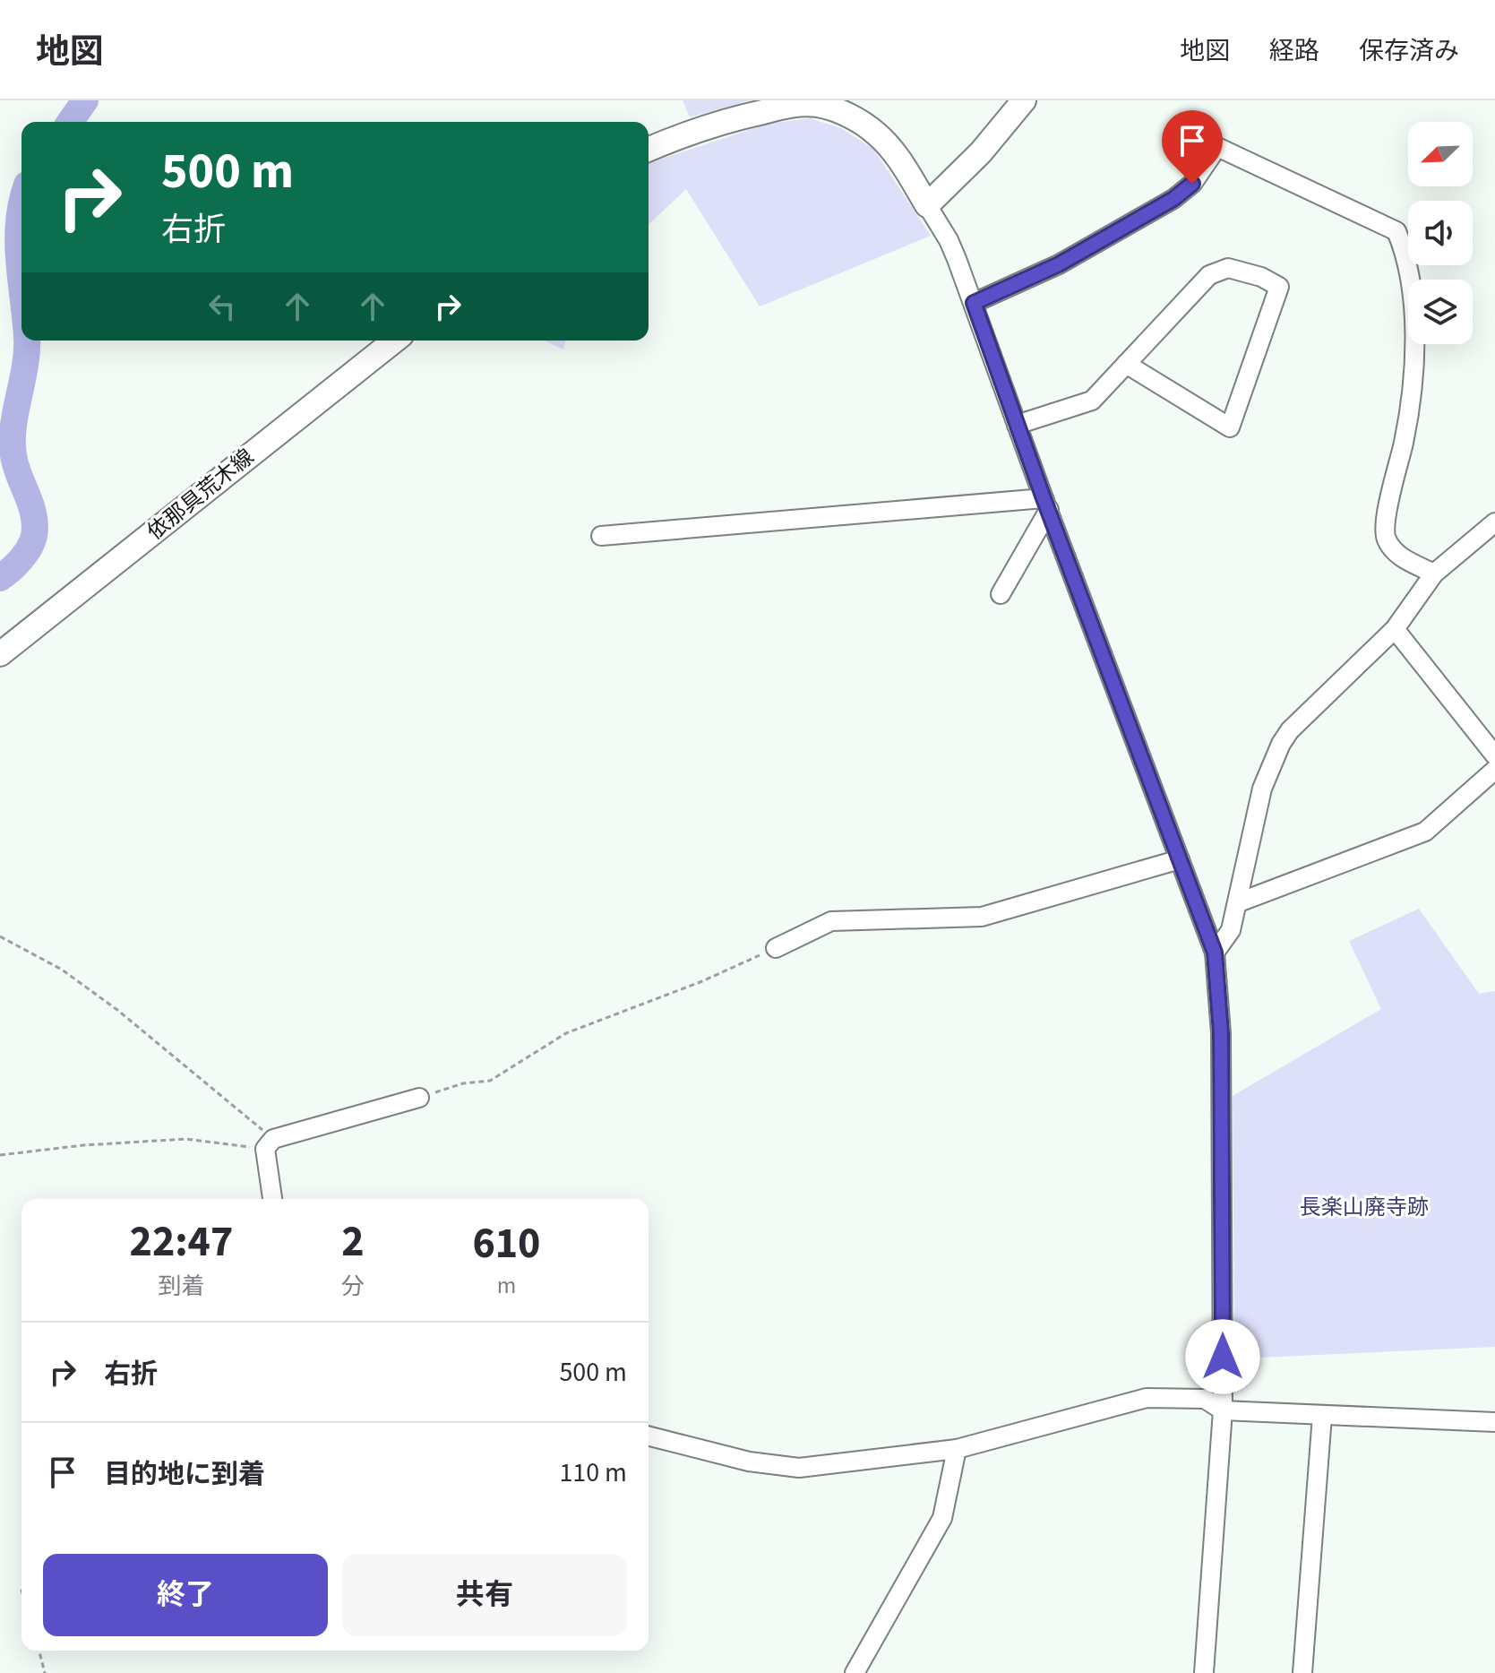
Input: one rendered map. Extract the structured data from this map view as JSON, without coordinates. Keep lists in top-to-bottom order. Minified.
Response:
{"streets":{"main road":["依那具荒木線"]},"parks":["長楽山廃寺跡"],"north":"bottom left","page":{"header":"地図","nav":["地図","経路","保存済み"],"turn":["500 m","右折"],"eta":["22:47","到着","2","分","610","m"],"list":[{"name":"右折","value":"500 m"},{"name":"目的地に到着","value":"110 m"}],"buttons":["終了","共有"]}}
